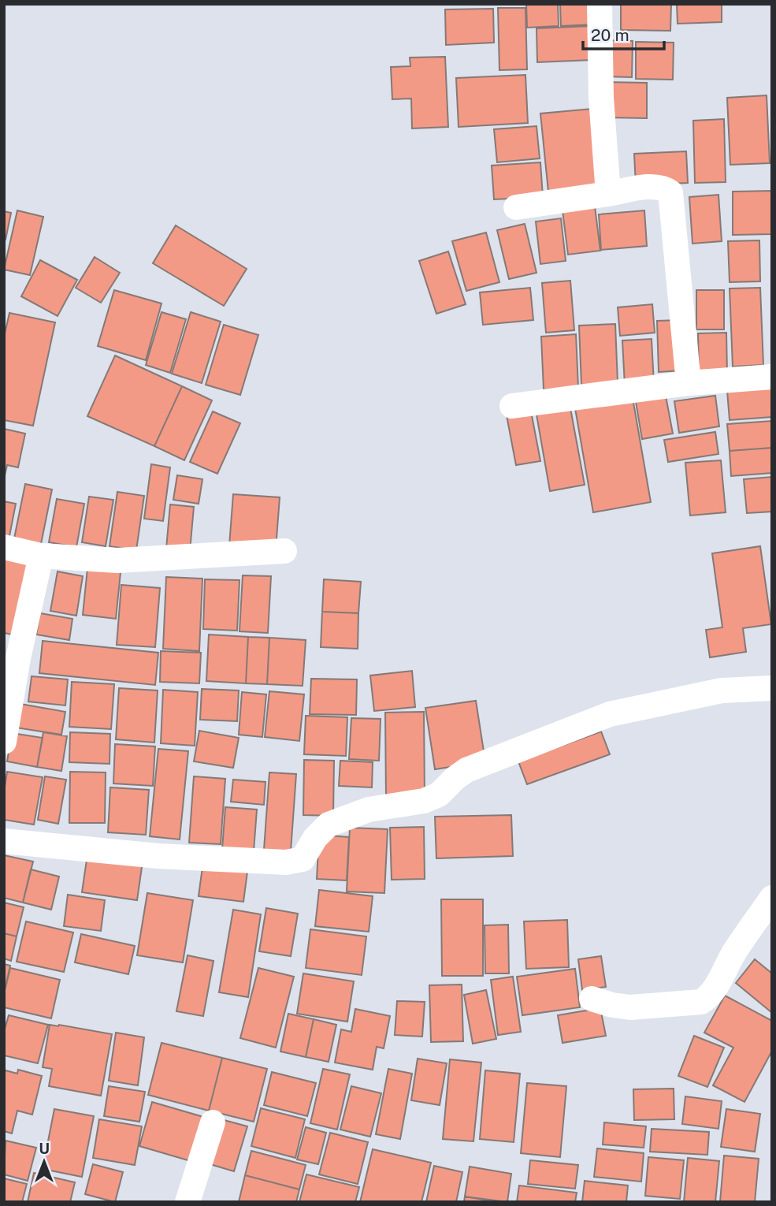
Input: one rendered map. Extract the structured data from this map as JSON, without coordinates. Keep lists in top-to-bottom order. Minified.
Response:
{"scale_bar":"20 m","north":"top"}
